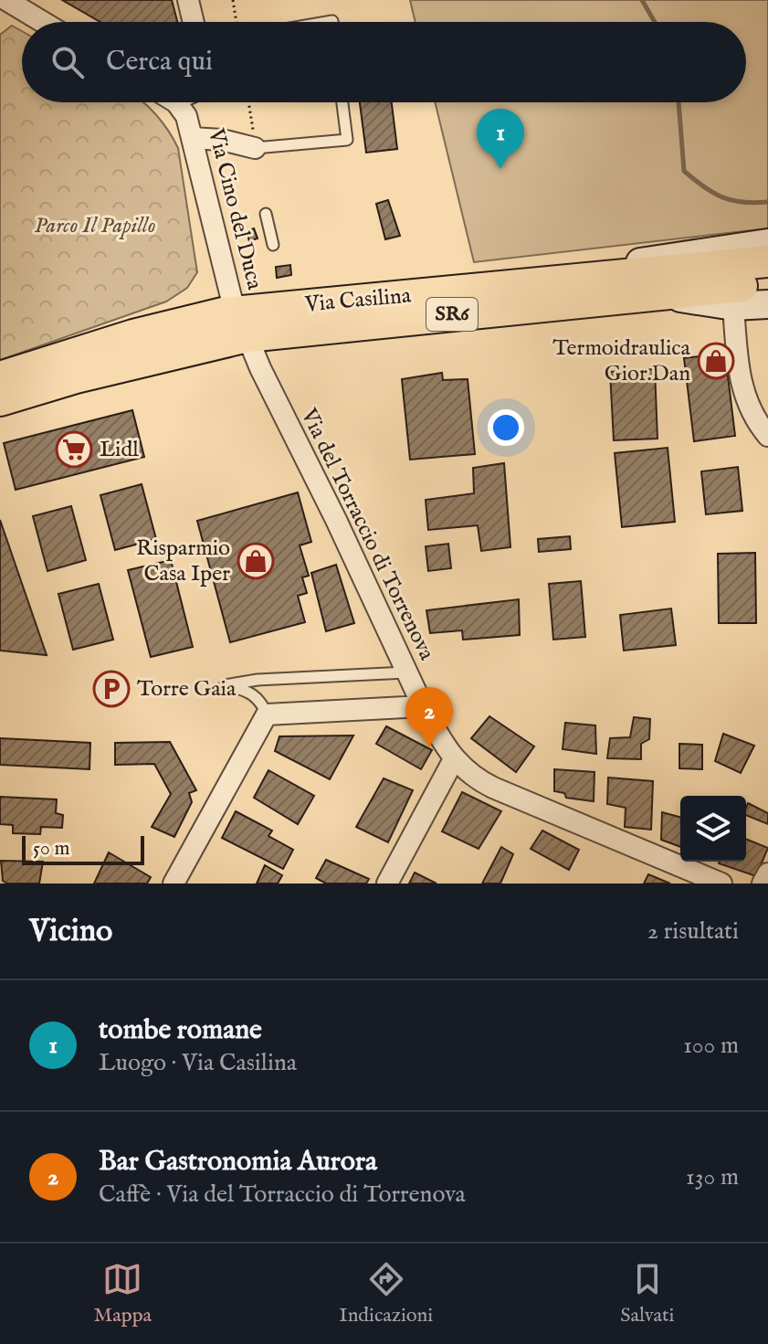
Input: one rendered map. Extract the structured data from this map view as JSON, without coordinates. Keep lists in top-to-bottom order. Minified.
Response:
{"streets":{"main road":["Via Casilina","SR6"],"street":["Via Cino del Duca","Via del Torraccio di Torrenova"]},"crossings":[["Via Cino del Duca","Via Casilina"],["Via Cino del Duca","Via del Torraccio di Torrenova"],["Via Casilina","Via del Torraccio di Torrenova"]],"parks":["Parco Il Papillo"],"places":{"shop":["Termoidraulica Gior.Dan","Risparmio Casa Iper"],"supermarket":["Lidl"],"parking":["Torre Gaia"]},"scale_bar":"50 m","page":{"search":"Cerca qui","pins":["1","2"],"scale":"50 m","heading":["Vicino","2 risultati"],"list":[{"mark":"1","name":"tombe romane","note":"Luogo · Via Casilina","value":"100 m"},{"mark":"2","name":"Bar Gastronomia Aurora","note":"Caffè · Via del Torraccio di Torrenova","value":"130 m"}],"nav":["Mappa","Indicazioni","Salvati"]}}
